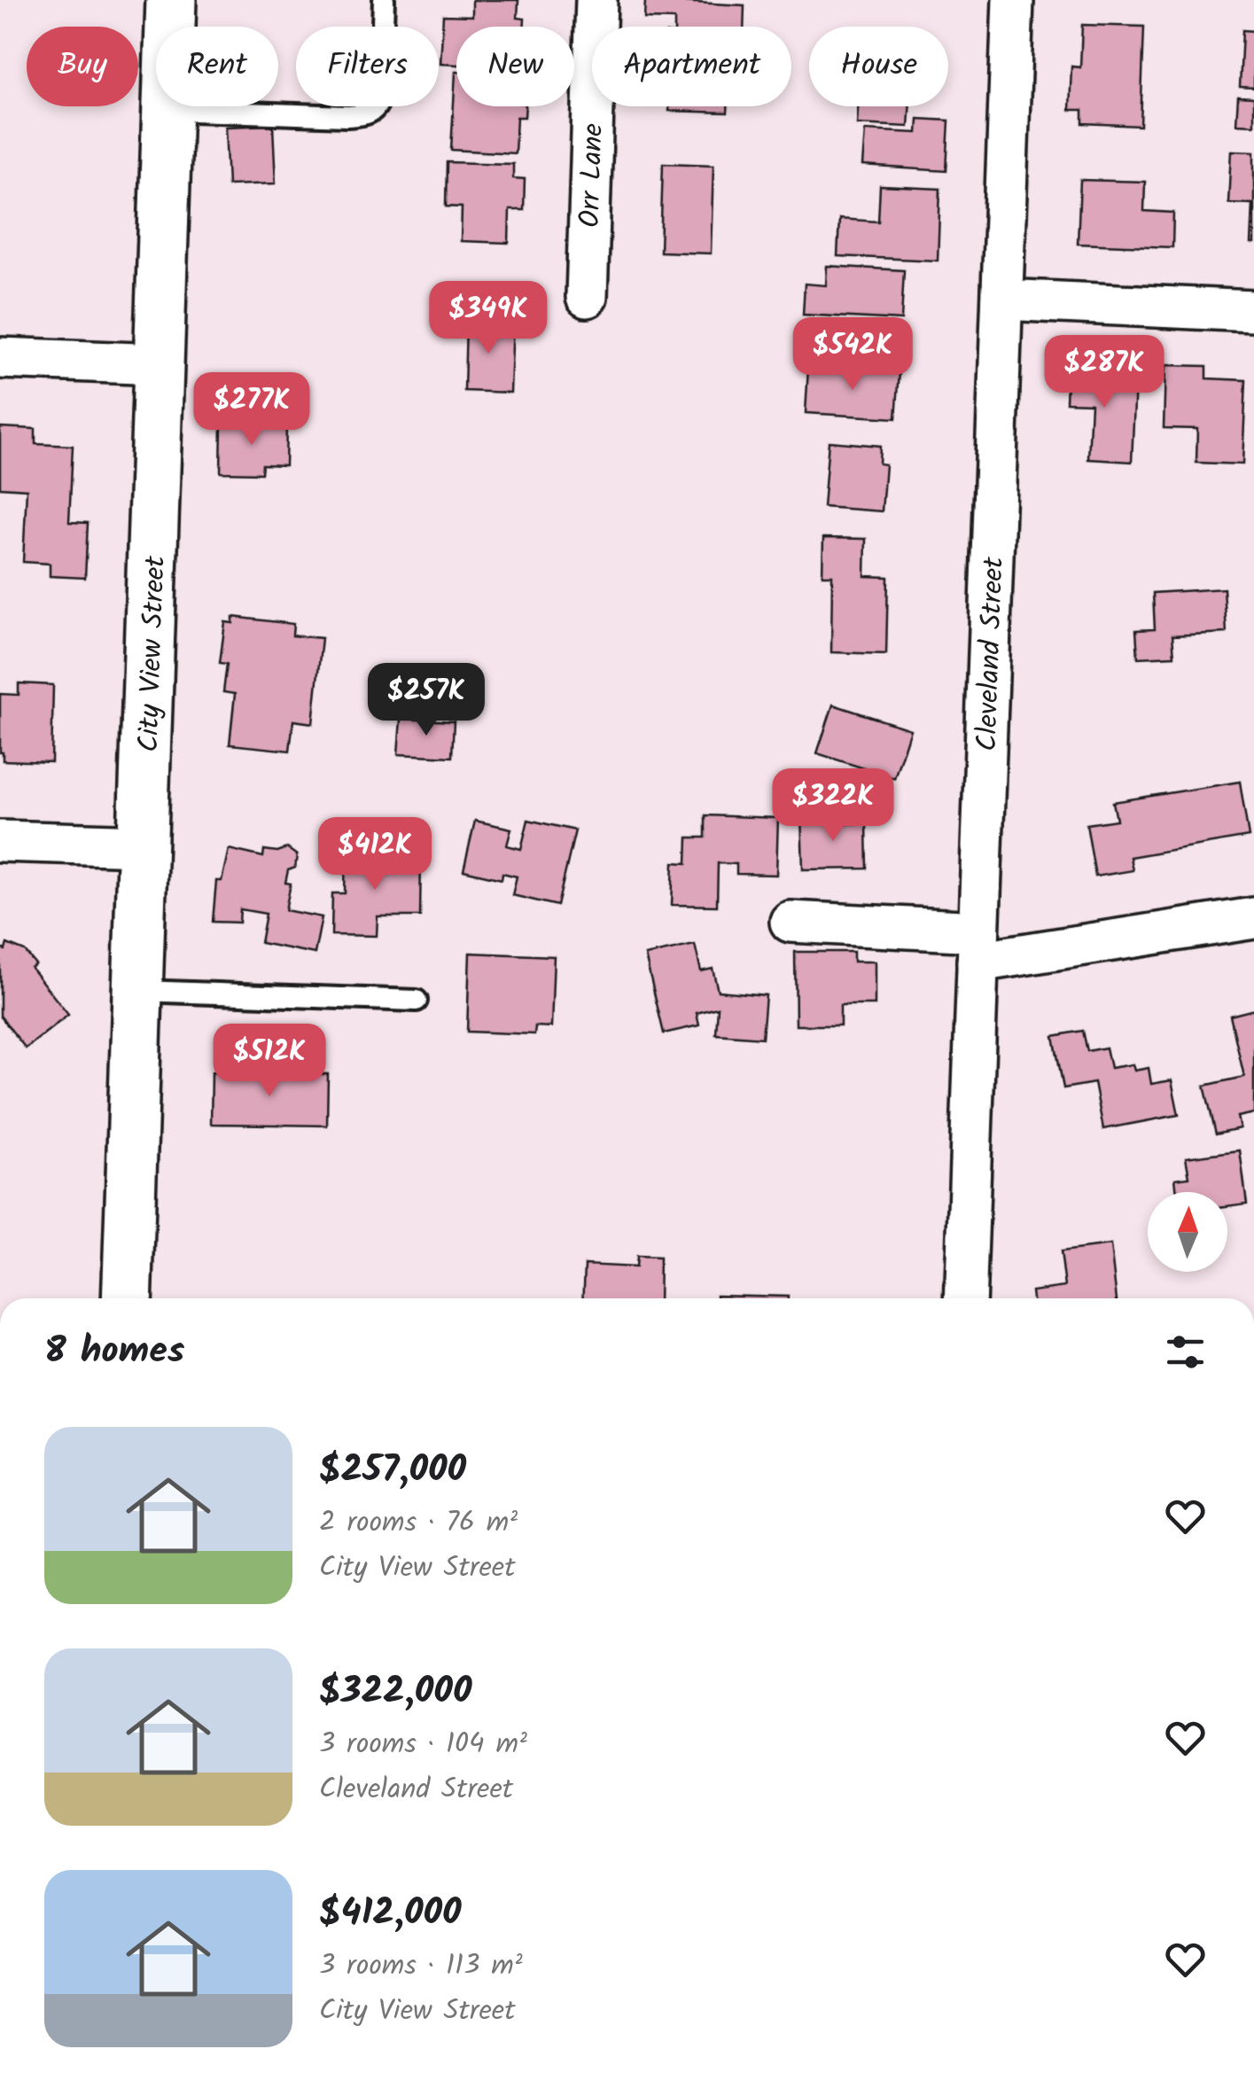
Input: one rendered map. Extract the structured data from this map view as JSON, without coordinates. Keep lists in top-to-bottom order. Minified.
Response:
{"streets":{"street":["Orr Lane","City View Street","Cleveland Street"]},"north":"top","page":{"chip":["Buy","Rent","Filters","New","Apartment","House"],"price":["$349K","$542K","$287K","$277K","$257K","$322K","$412K","$512K"],"heading":"8 homes","list":[{"name":"$257,000","note":"2 rooms · 76 m² · City View Street"},{"name":"$322,000","note":"3 rooms · 104 m² · Cleveland Street"},{"name":"$412,000","note":"3 rooms · 113 m² · City View Street"}]}}
